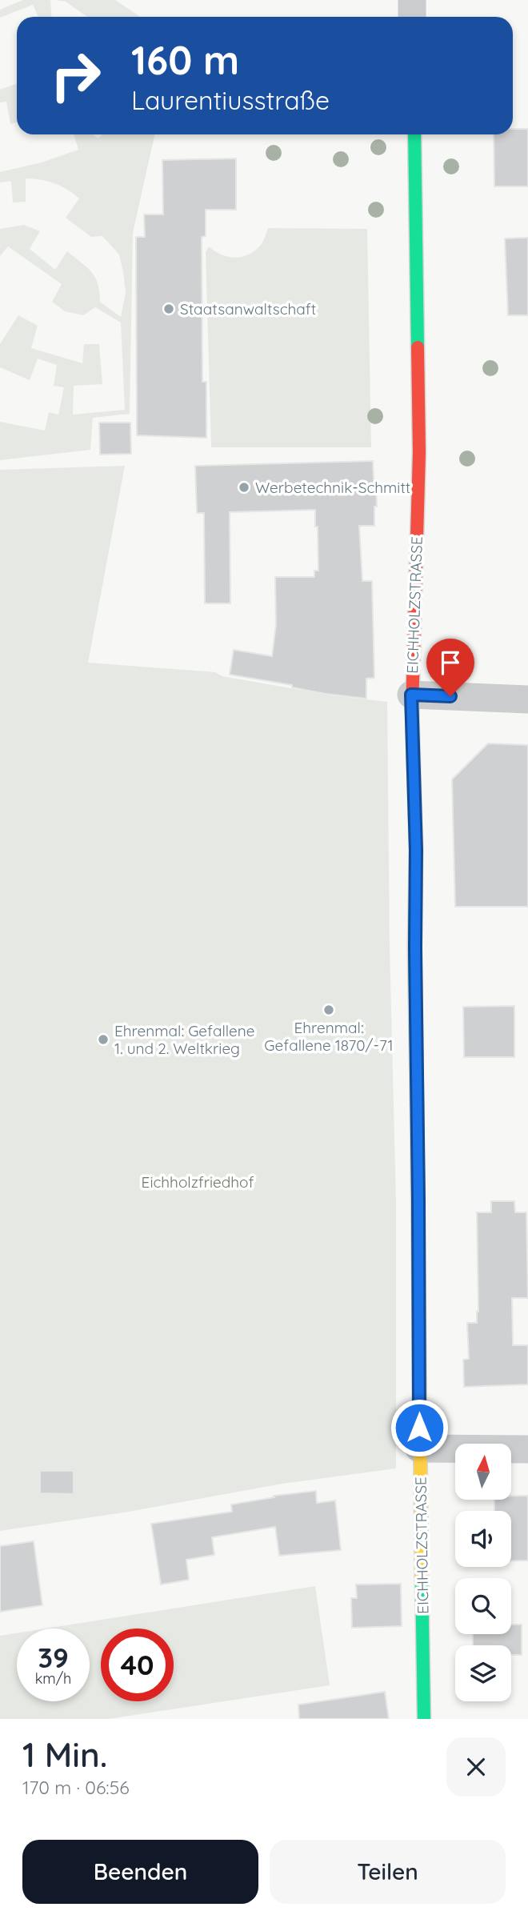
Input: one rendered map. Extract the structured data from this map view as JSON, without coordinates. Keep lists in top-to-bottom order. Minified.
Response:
{"streets":{"street":["EICHHOLZSTRASSE"]},"parks":["Eichholzfriedhof"],"places":["Staatsanwaltschaft","Werbetechnik-Schmitt","Ehrenmal: Gefallene 1870/-71","Ehrenmal: Gefallene 1. und 2. Weltkrieg"],"north":"top","page":{"turn":["160 m","Laurentiusstraße"],"speed":"39 km/h","limit":"40","heading":["1 Min.","170 m · 06:56"],"buttons":["Beenden","Teilen"]}}
